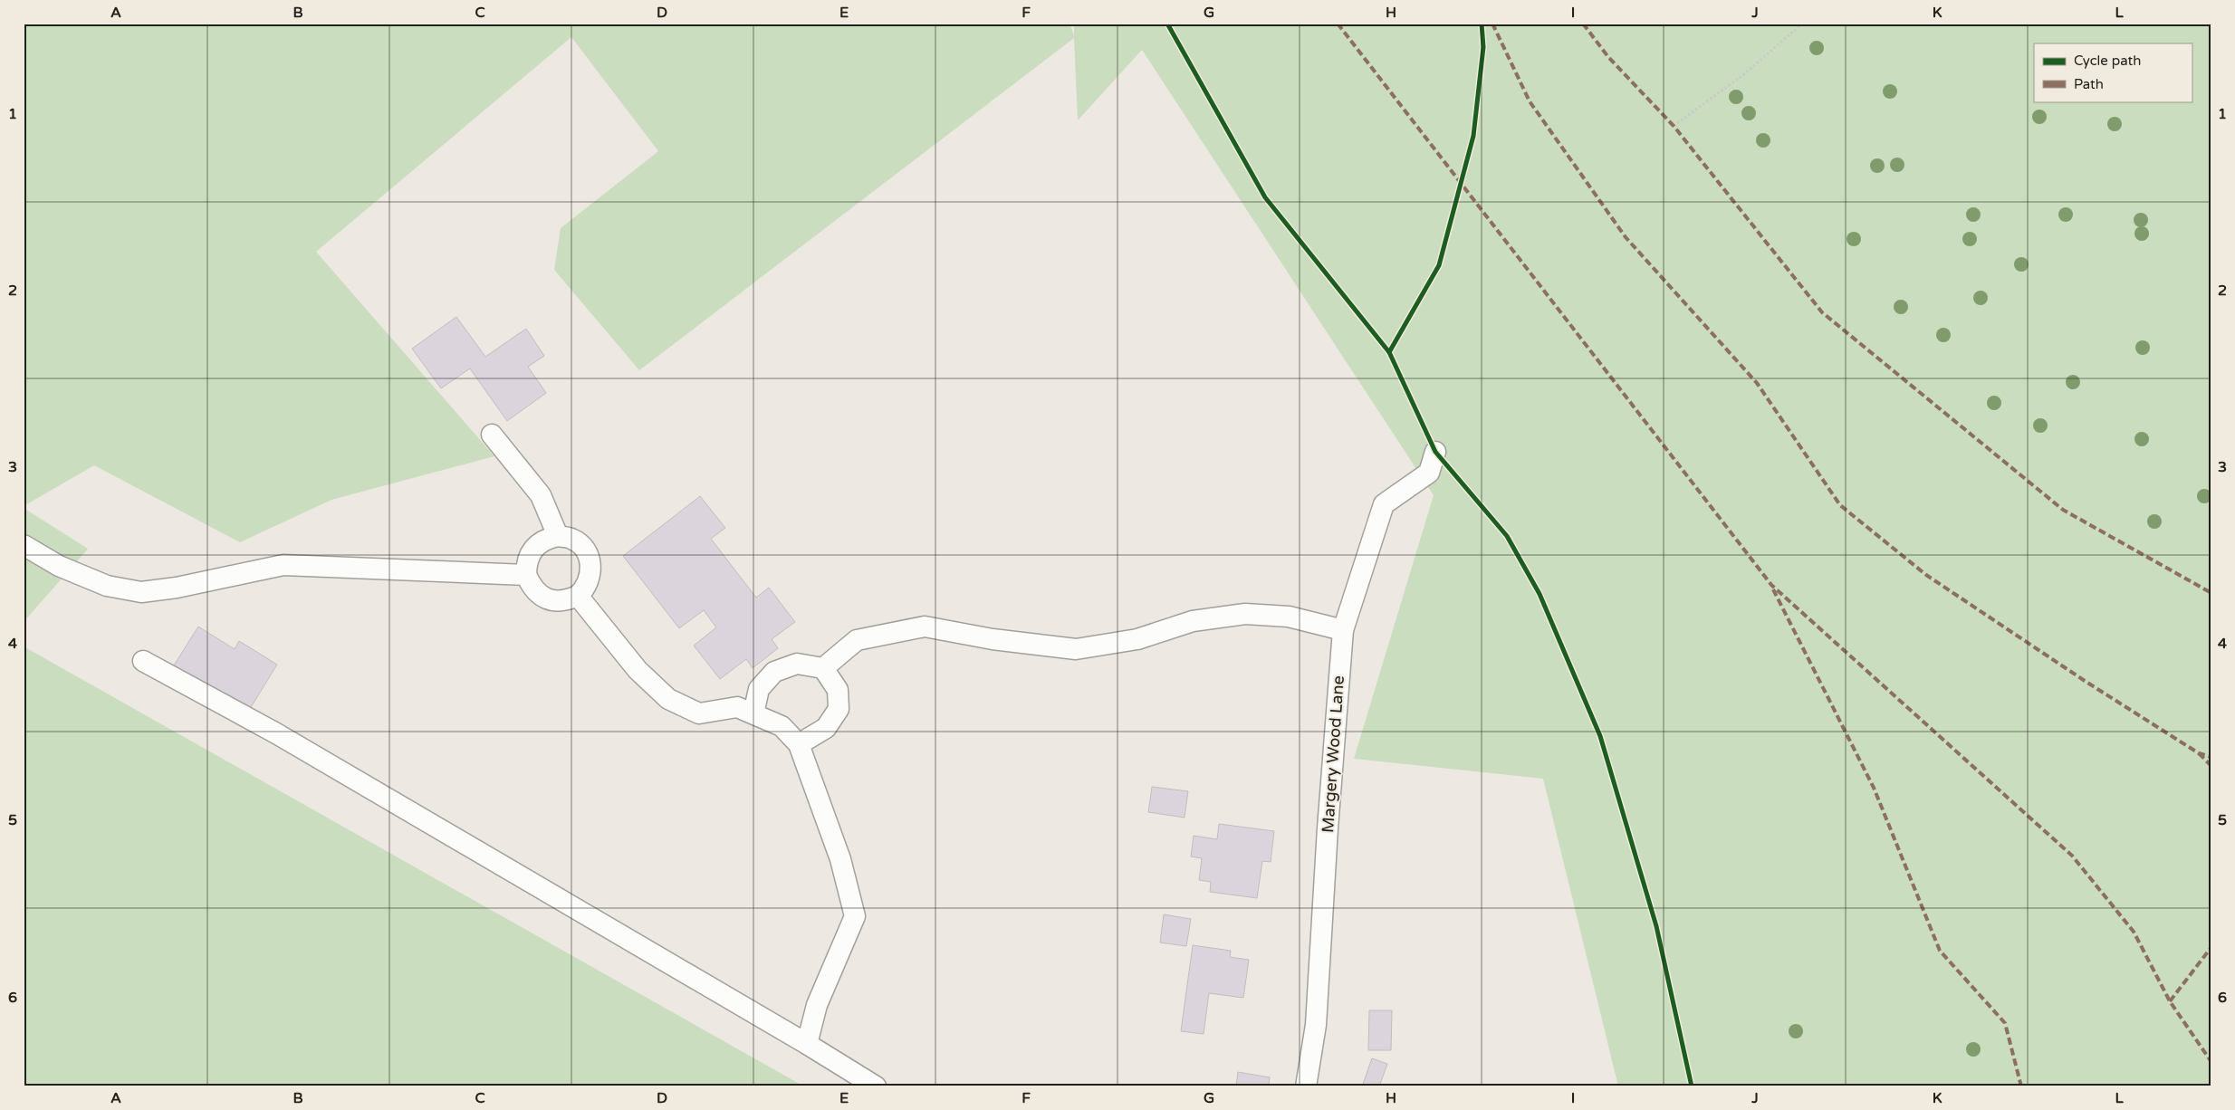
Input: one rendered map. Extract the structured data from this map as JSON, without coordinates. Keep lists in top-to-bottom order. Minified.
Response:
{"streets":{"lane":["Margery Wood Lane"]},"legend":["Cycle path","Path"],"grid":{"columns":["A","B","C","D","E","F","G","H","I","J","K","L"],"rows":["1","2","3","4","5","6"]}}
